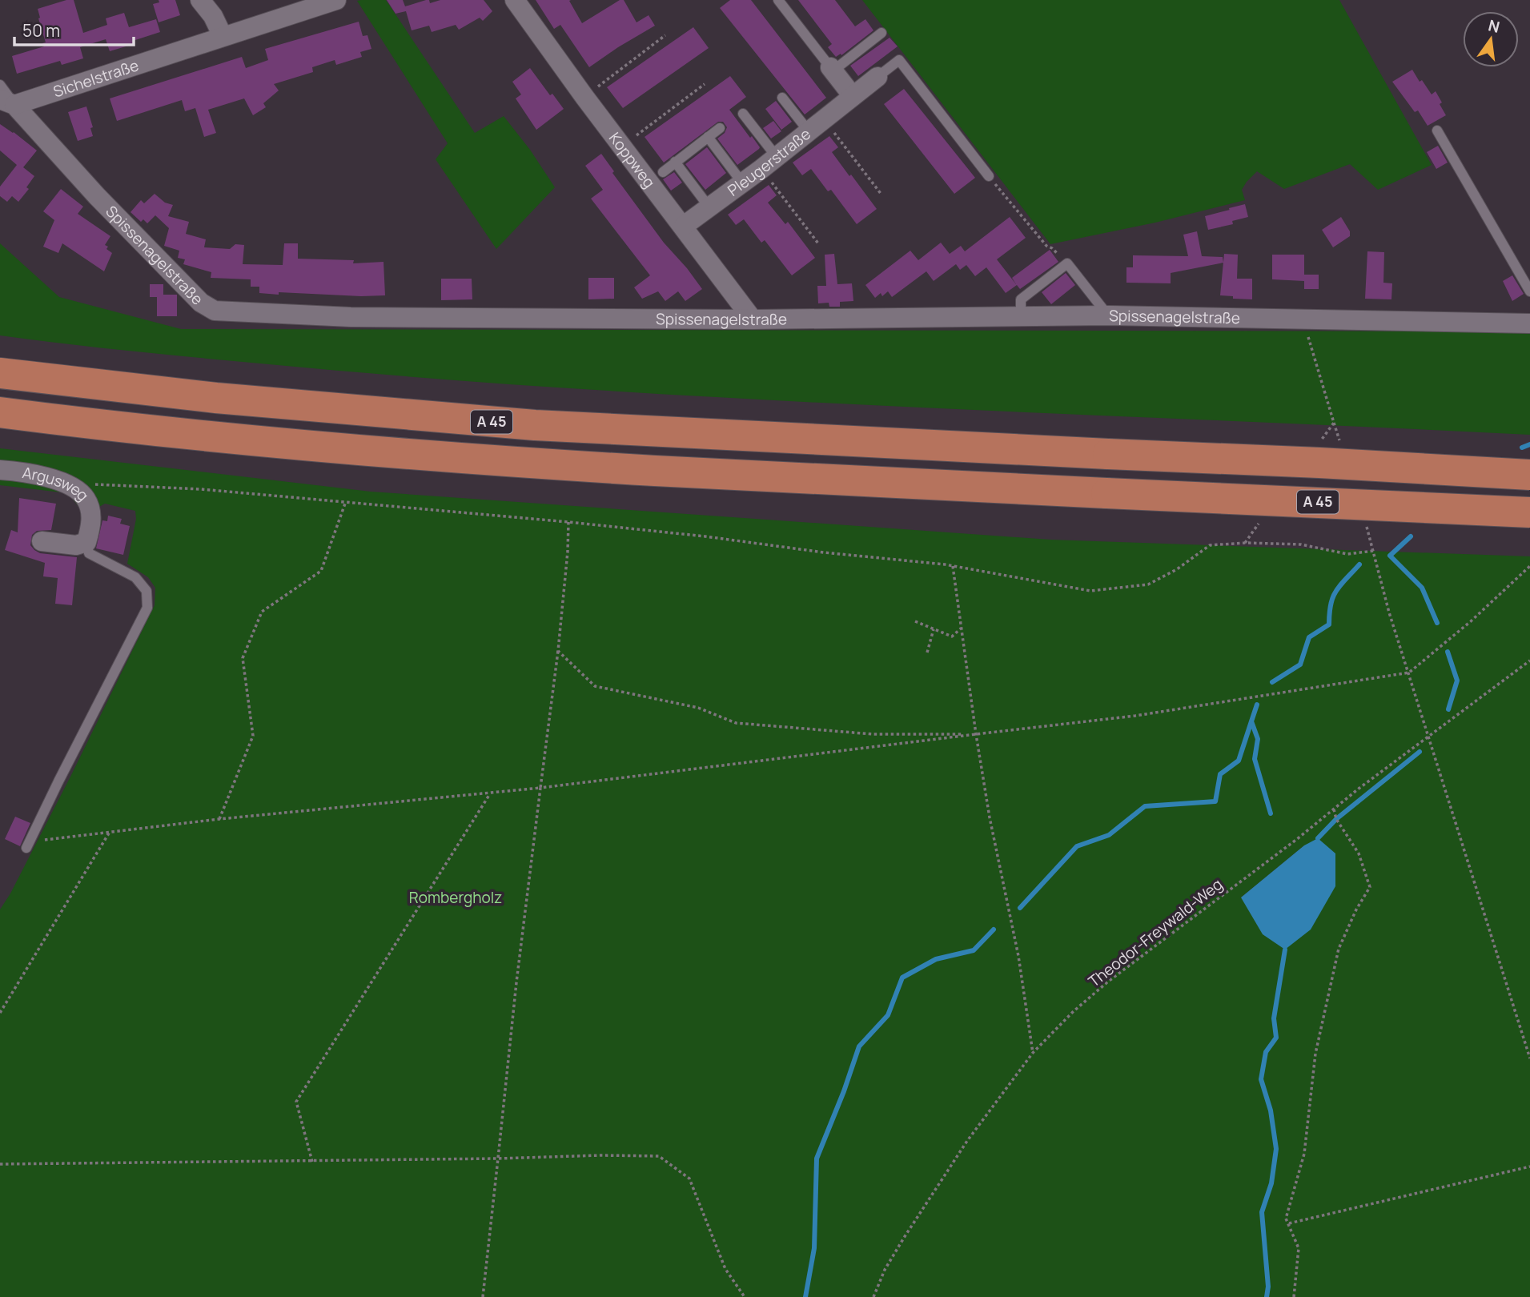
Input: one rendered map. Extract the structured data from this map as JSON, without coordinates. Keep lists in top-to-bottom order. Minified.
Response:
{"streets":{"highway":["A 45"],"street":["Sichelstraße","Koppweg","Pleugerstraße","Spissenagelstraße","Argusweg"],"path":["Theodor-Freywald-Weg"]},"crossings":[["Sichelstraße","Spissenagelstraße"],["Koppweg","Pleugerstraße"],["Koppweg","Spissenagelstraße"]],"parks":["Rombergholz"],"scale_bar":"50 m","north":"top"}
